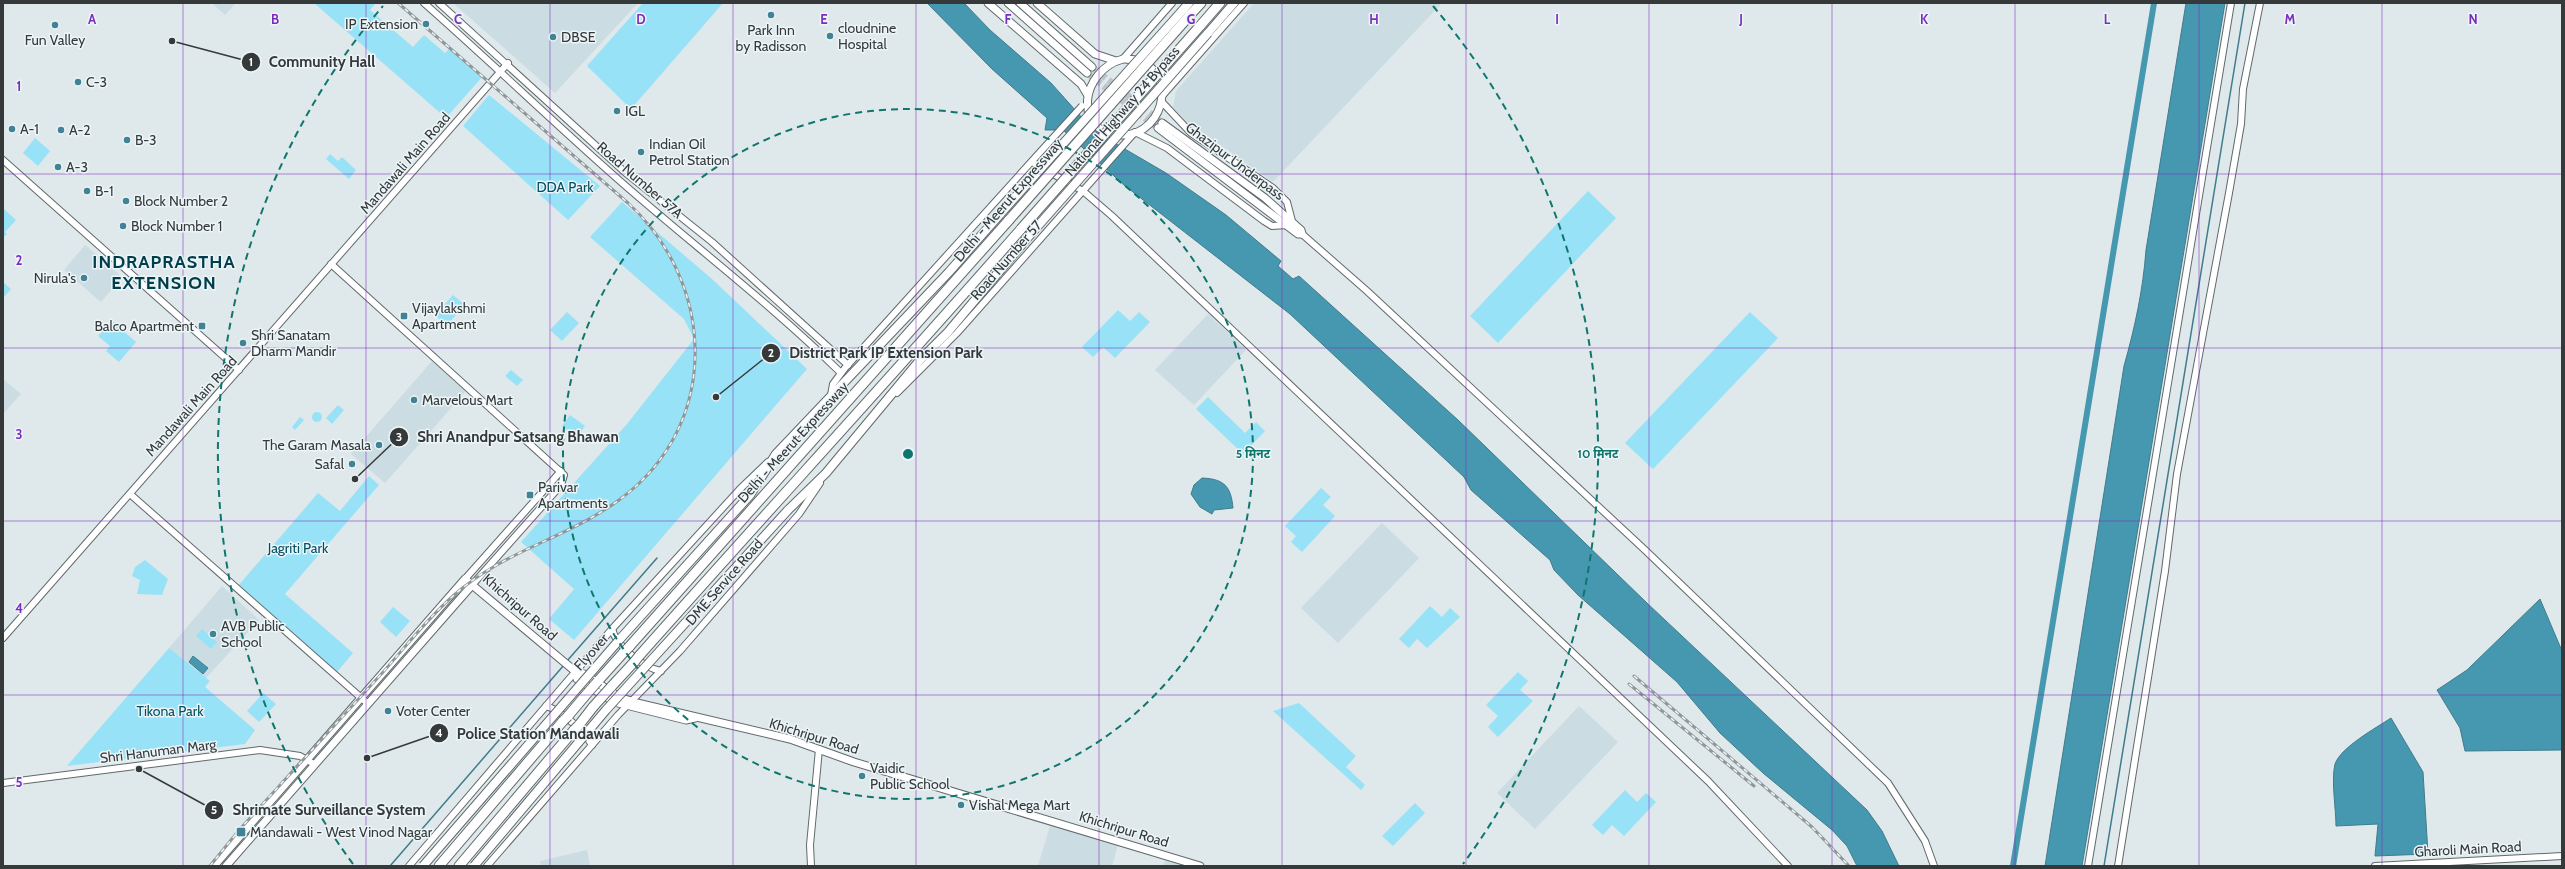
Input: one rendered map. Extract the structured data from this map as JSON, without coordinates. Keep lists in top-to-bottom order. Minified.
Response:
{"streets":{"highway":["National Highway 24 Bypass","Delhi - Meerut Expressway","Flyover"],"main road":["Ghazipur Underpass","Khichripur Road"],"street":["Mandawali Main Road","Road Number 57A","Road Number 57","DME Service Road","Shri Hanuman Marg","Gharoli Main Road"]},"crossings":[["National Highway 24 Bypass","Delhi - Meerut Expressway"],["National Highway 24 Bypass","Road Number 57"],["National Highway 24 Bypass","DME Service Road"],["National Highway 24 Bypass","Flyover"],["Mandawali Main Road","Road Number 57A"],["DME Service Road","Khichripur Road"]],"districts":["INDRAPRASTHA EXTENSION"],"parks":["DDA Park","Jagriti Park","Tikona Park"],"places":{"other":["Park Inn by Radisson","IP Extension","Fun Valley","cloudnine Hospital","DBSE","Community Hall","C-3","IGL","A-1","A-2","B-3","Indian Oil Petrol Station","A-3","B-1","Block Number 2","Block Number 1","Nirula's","Shri Sanatam Dharm Mandir","District Park IP Extension Park","Marvelous Mart","The Garam Masala","Safal","Shri Anandpur Satsang Bhawan","AVB Public School","Voter Center","Police Station Mandawali","Shrimate Surveillance System","Vaidic Public School","Vishal Mega Mart"],"transit":["Vijaylakshmi Apartment","Balco Apartment","Parivar Apartments","Mandawali - West Vinod Nagar"]},"grid":{"columns":["A","B","C","D","E","F","G","H","I","J","K","L","M","N"],"rows":["1","2","3","4","5"]},"rings":["5 मिनट","10 मिनट"]}
